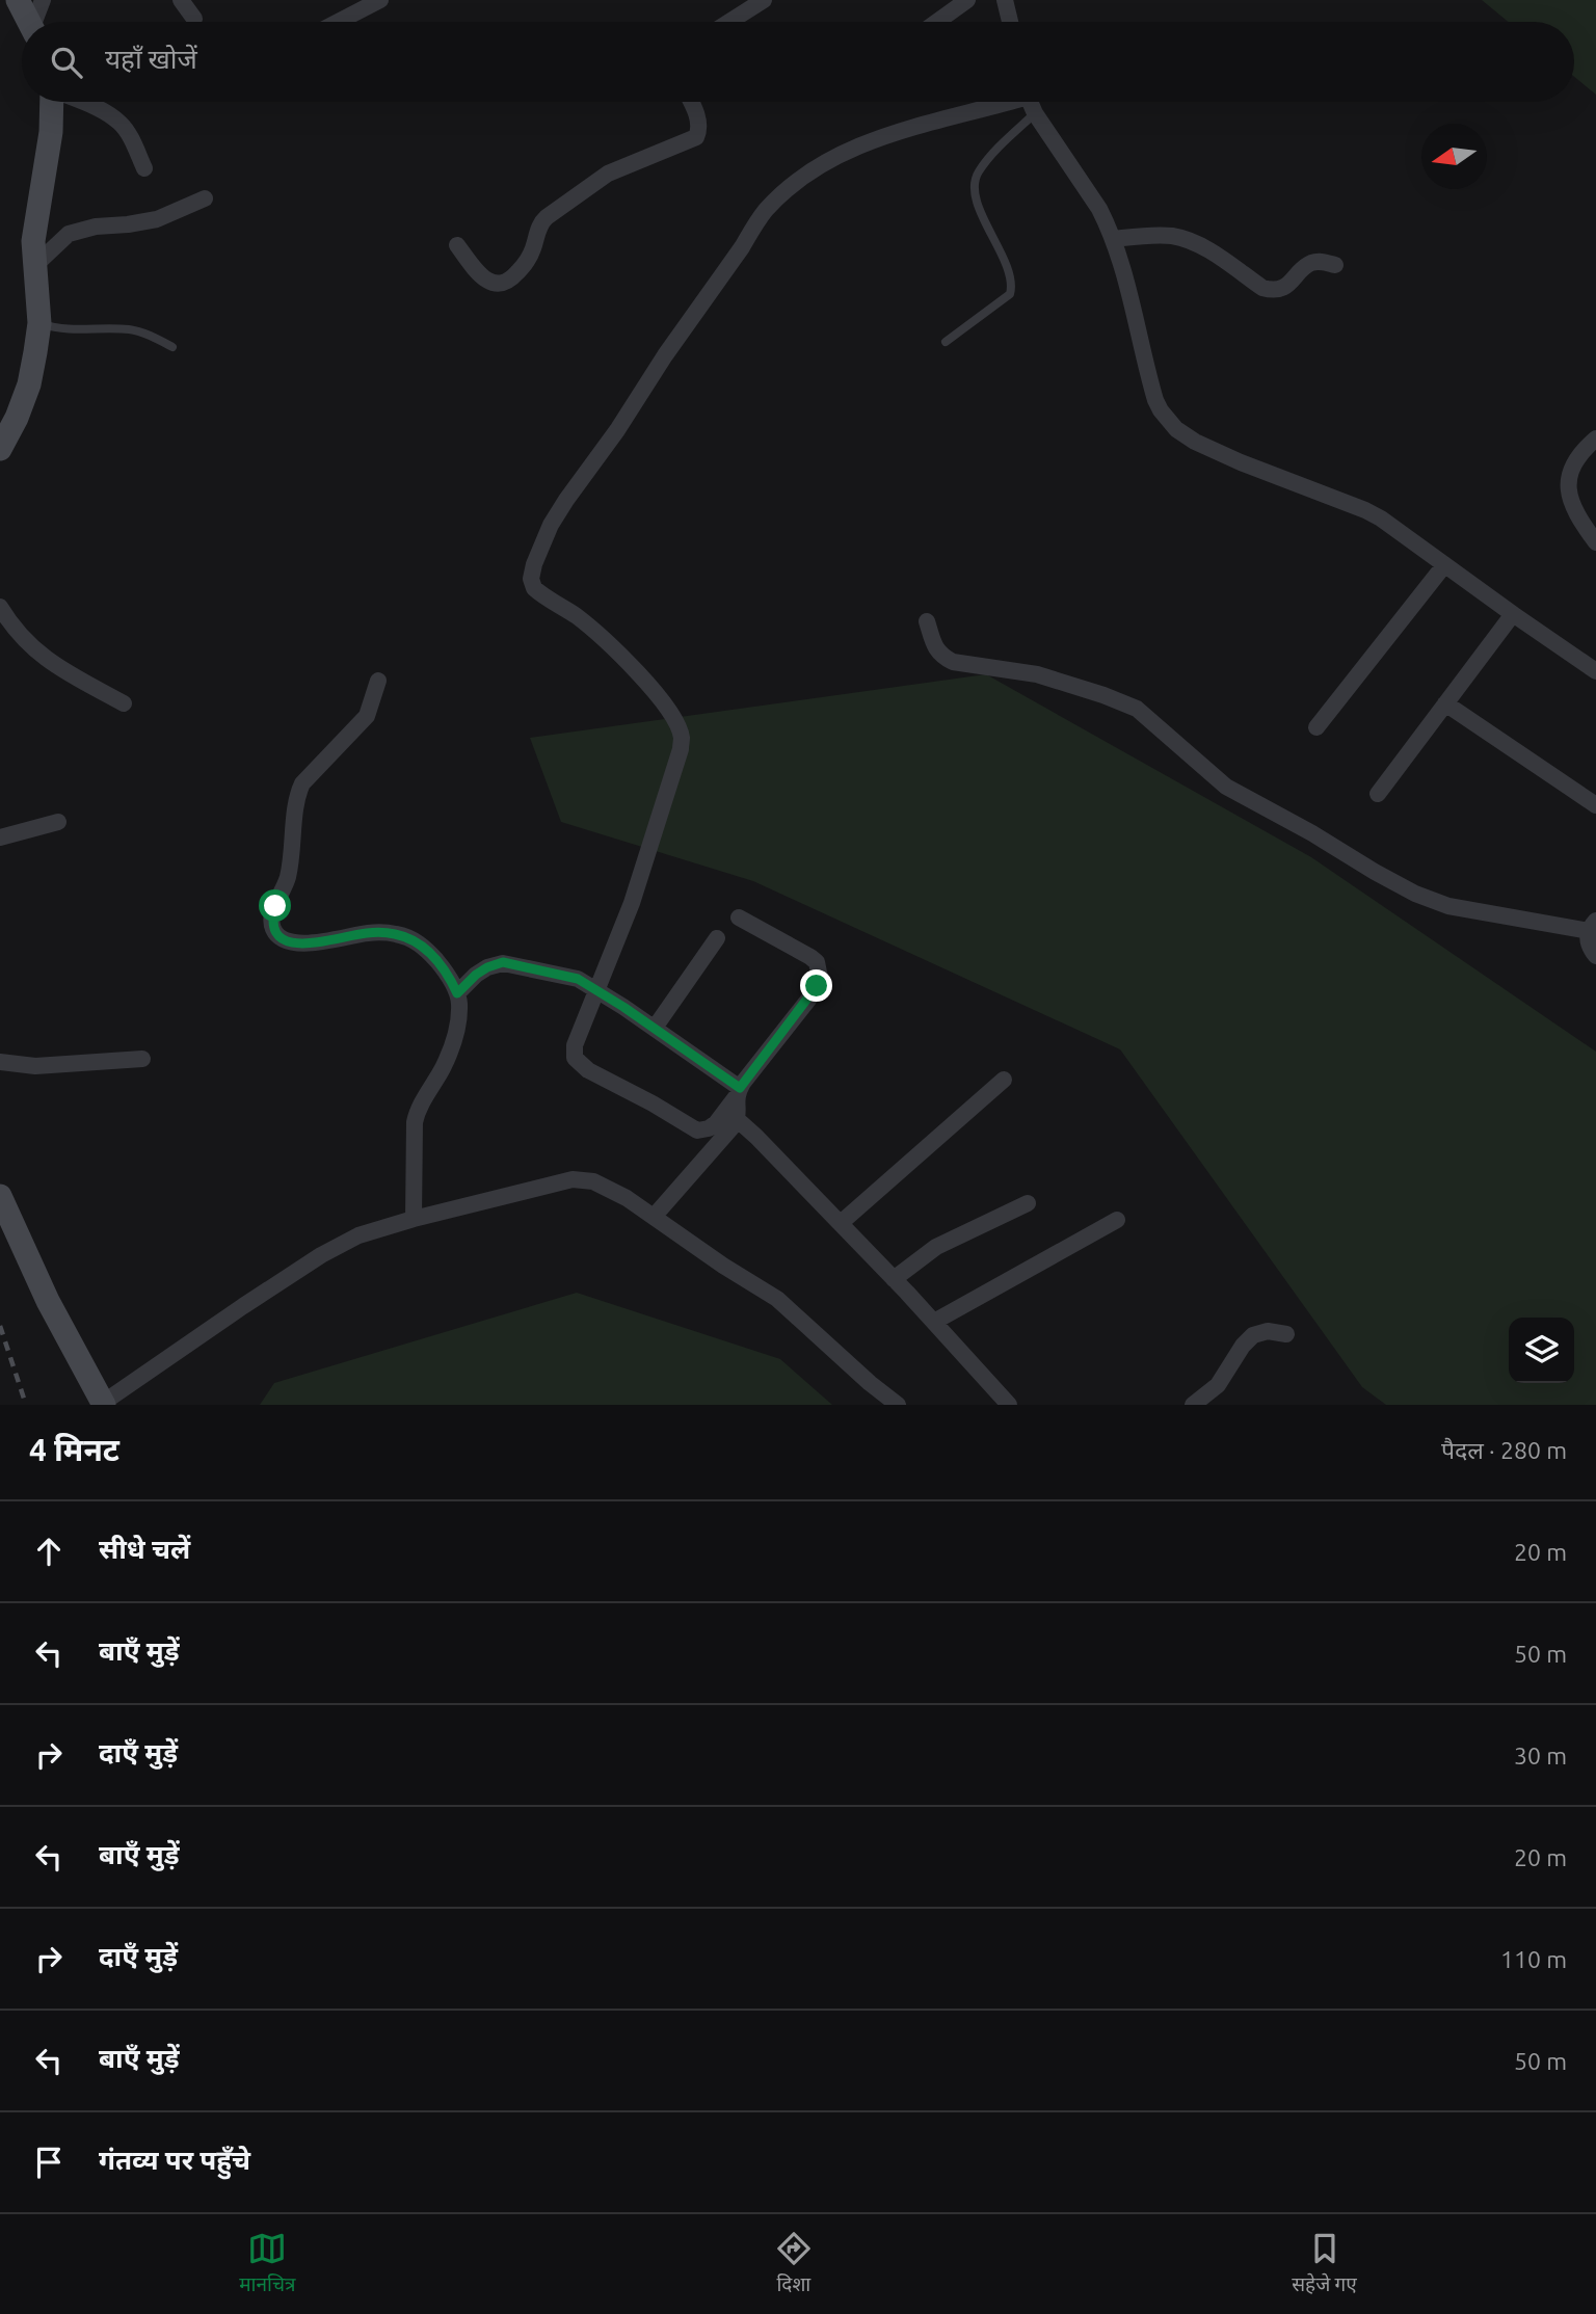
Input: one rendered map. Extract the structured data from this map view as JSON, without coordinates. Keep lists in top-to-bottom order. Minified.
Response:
{"north":"left","page":{"search":"यहाँ खोजें","heading":["4 मिनट","पैदल · 280 m"],"list":[["सीधे चलें","20 m"],["बाएँ मुड़ें","50 m"],["दाएँ मुड़ें","30 m"],["बाएँ मुड़ें","20 m"],["दाएँ मुड़ें","110 m"],["बाएँ मुड़ें","50 m"],"गंतव्य पर पहुँचे"],"nav":["मानचित्र","दिशा","सहेजे गए"]}}
